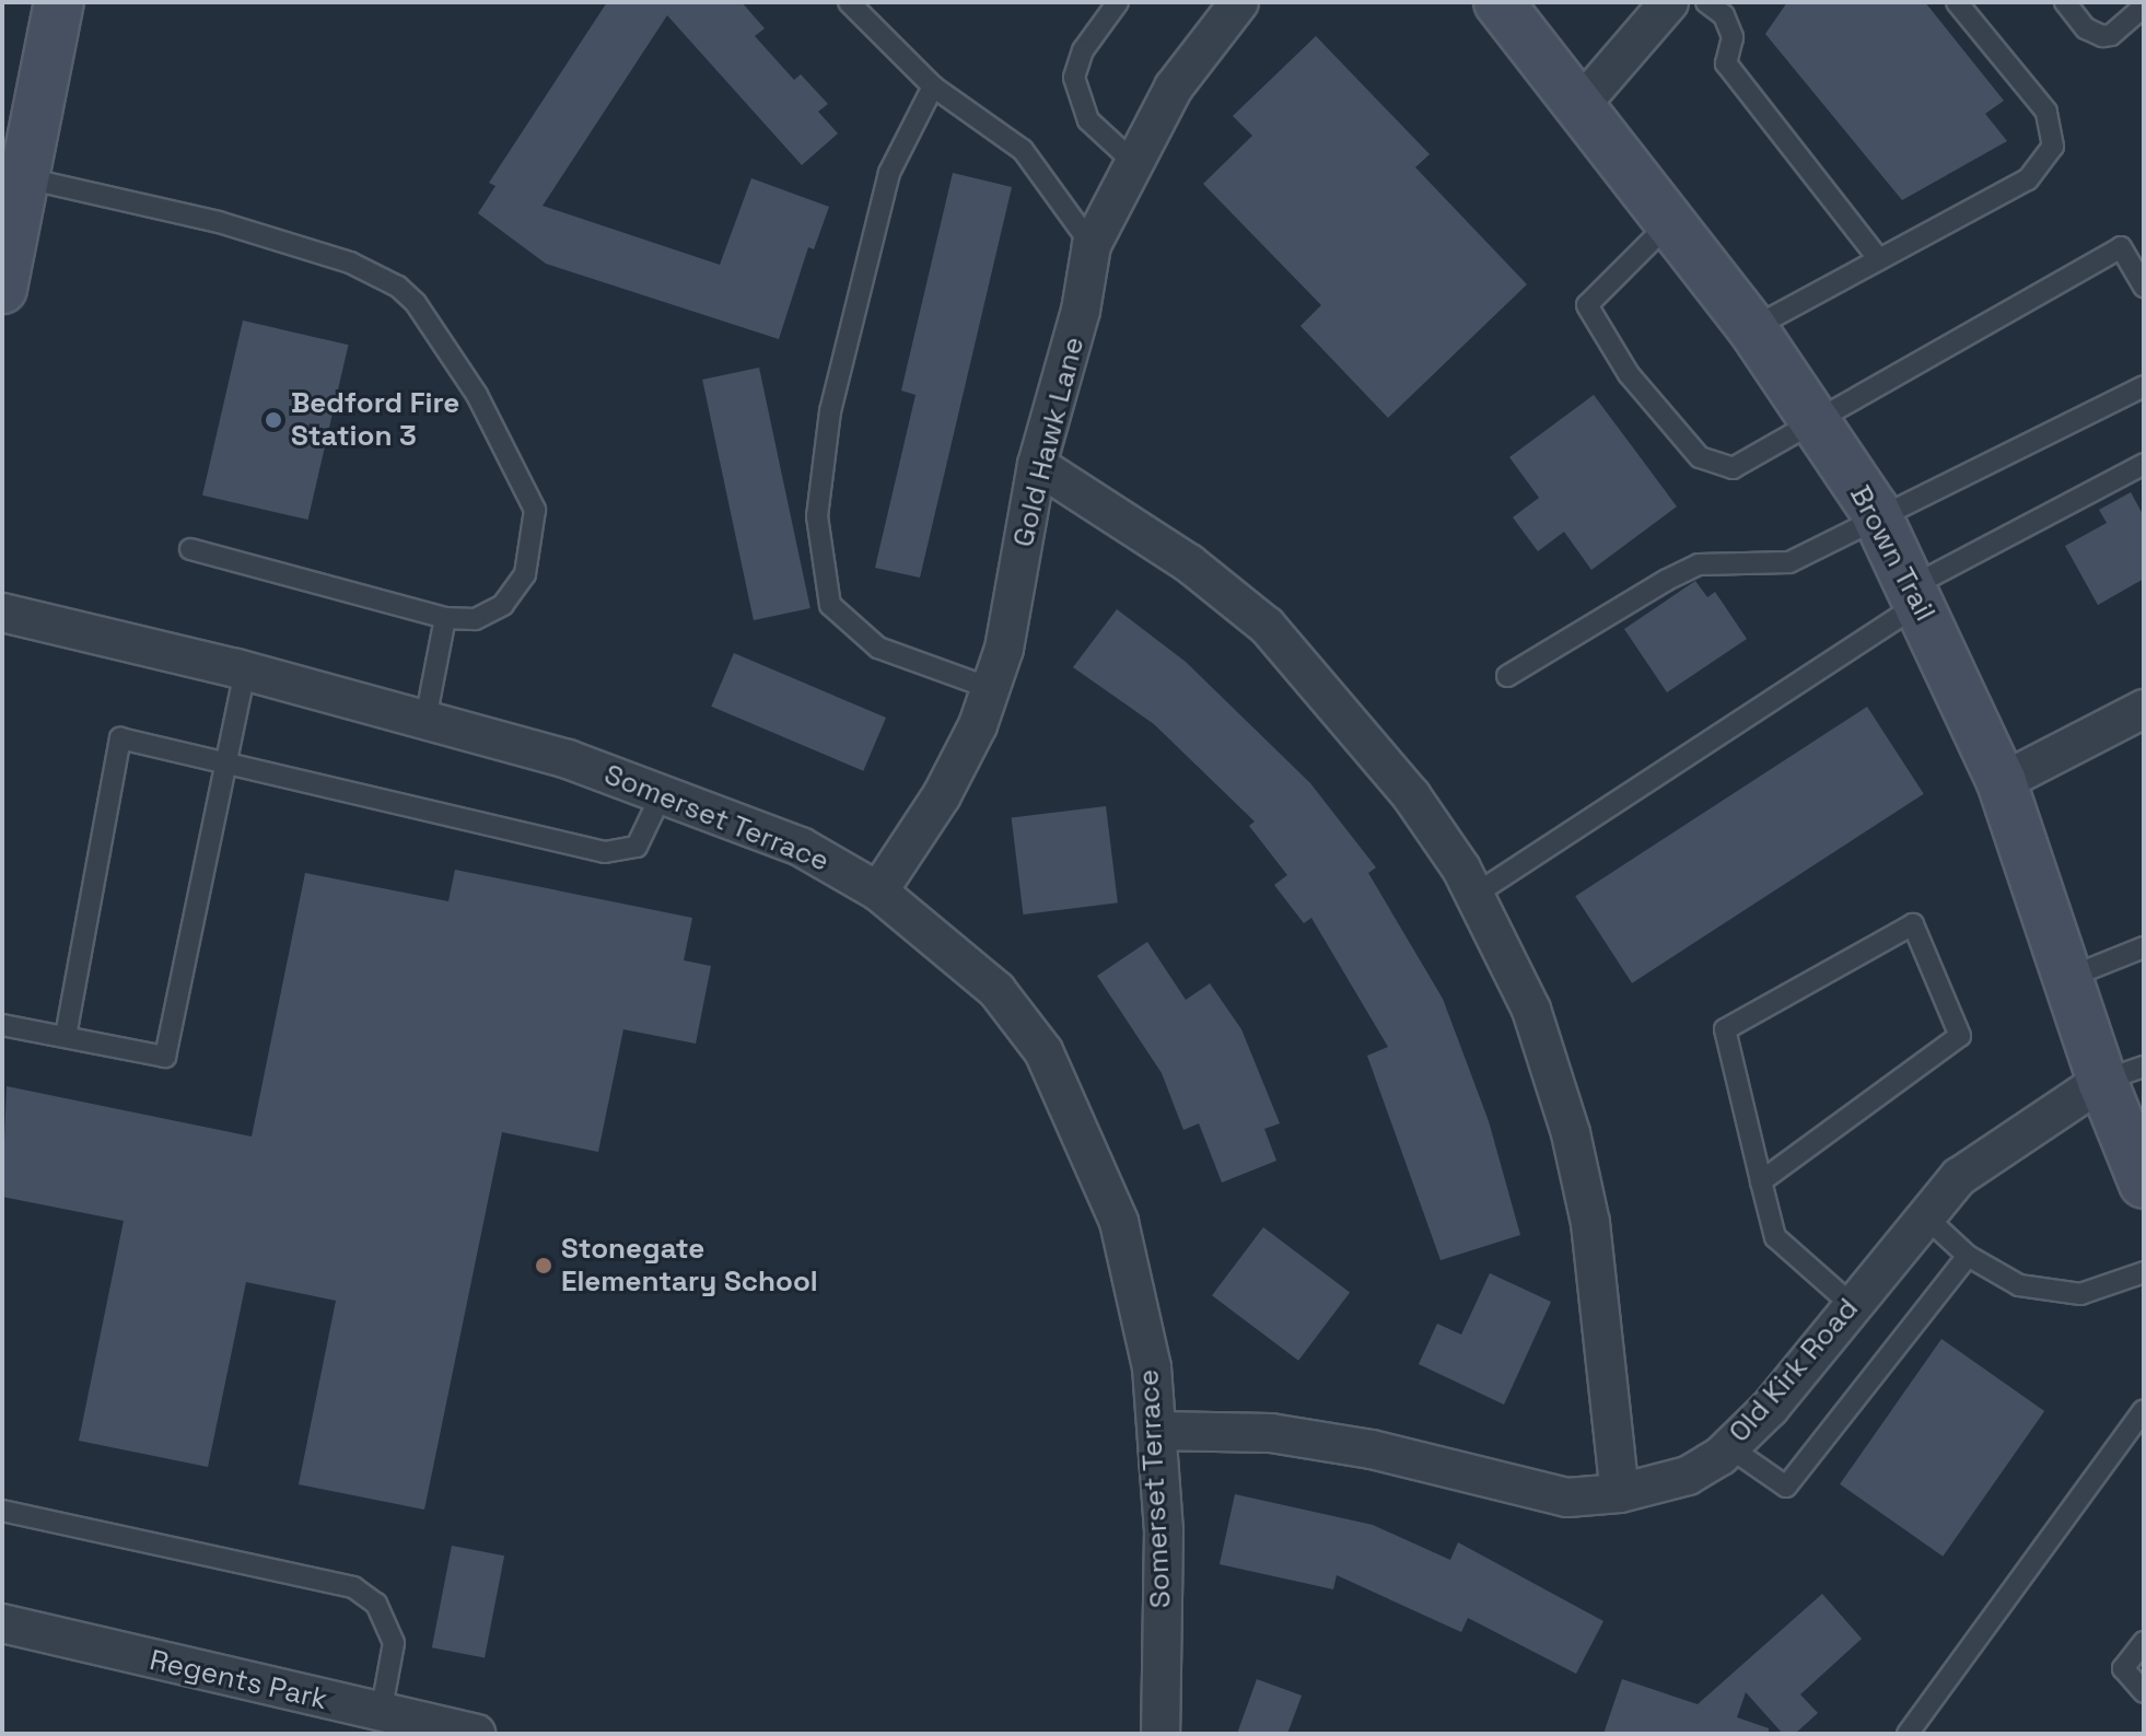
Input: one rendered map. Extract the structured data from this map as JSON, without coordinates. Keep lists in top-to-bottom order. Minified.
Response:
{"streets":{"street":["Gold Hawk Lane","Brown Trail","Somerset Terrace","Old Kirk Road","Regents Park"]},"crossings":[["Gold Hawk Lane","Somerset Terrace"],["Brown Trail","Old Kirk Road"],["Somerset Terrace","Old Kirk Road"]],"places":["Bedford Fire Station 3","Stonegate Elementary School"]}
